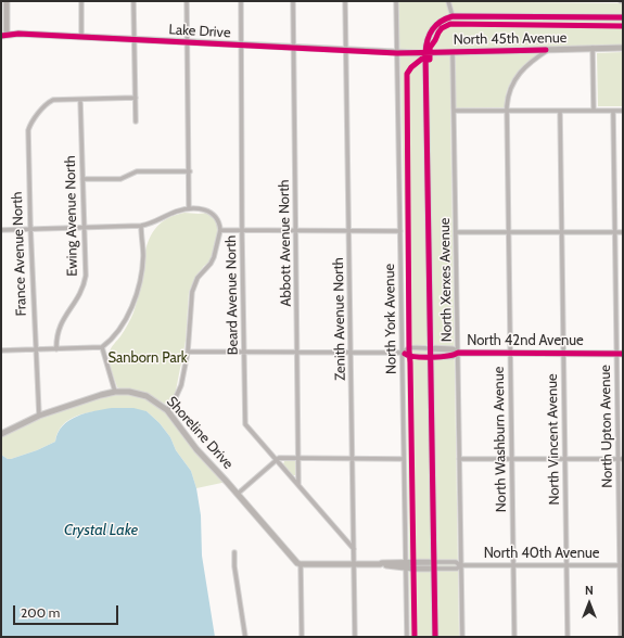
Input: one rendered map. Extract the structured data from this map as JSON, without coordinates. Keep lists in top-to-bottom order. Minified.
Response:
{"streets":{"street":["Lake Drive","North 45th Avenue","Ewing Avenue North","Abbott Avenue North","France Avenue North","North Xerxes Avenue","Beard Avenue North","Zenith Avenue North","North York Avenue","North 42nd Avenue","North Upton Avenue","Shoreline Drive","North Washburn Avenue","North Vincent Avenue","North 40th Avenue"]},"crossings":[["Lake Drive","North 45th Avenue"],["Lake Drive","Abbott Avenue North"],["Lake Drive","Beard Avenue North"],["Lake Drive","Zenith Avenue North"],["Lake Drive","North York Avenue"],["North 45th Avenue","North Xerxes Avenue"],["North 45th Avenue","North York Avenue"],["North 45th Avenue","North Washburn Avenue"],["Ewing Avenue North","France Avenue North"],["Abbott Avenue North","Beard Avenue North"],["Abbott Avenue North","North 42nd Avenue"],["France Avenue North","Shoreline Drive"],["North Xerxes Avenue","North 42nd Avenue"],["North Xerxes Avenue","North 40th Avenue"],["Beard Avenue North","Zenith Avenue North"],["Beard Avenue North","North 42nd Avenue"],["Zenith Avenue North","North 42nd Avenue"],["Zenith Avenue North","North 40th Avenue"],["North York Avenue","North 42nd Avenue"],["North York Avenue","North 40th Avenue"],["North 42nd Avenue","North Upton Avenue"],["North 42nd Avenue","North Washburn Avenue"],["North 42nd Avenue","North Vincent Avenue"],["North Upton Avenue","North 40th Avenue"],["Shoreline Drive","North 40th Avenue"],["North Washburn Avenue","North 40th Avenue"],["North Vincent Avenue","North 40th Avenue"]],"water":["Crystal Lake"],"parks":["Sanborn Park"],"scale_bar":"200 m","north":"top"}
